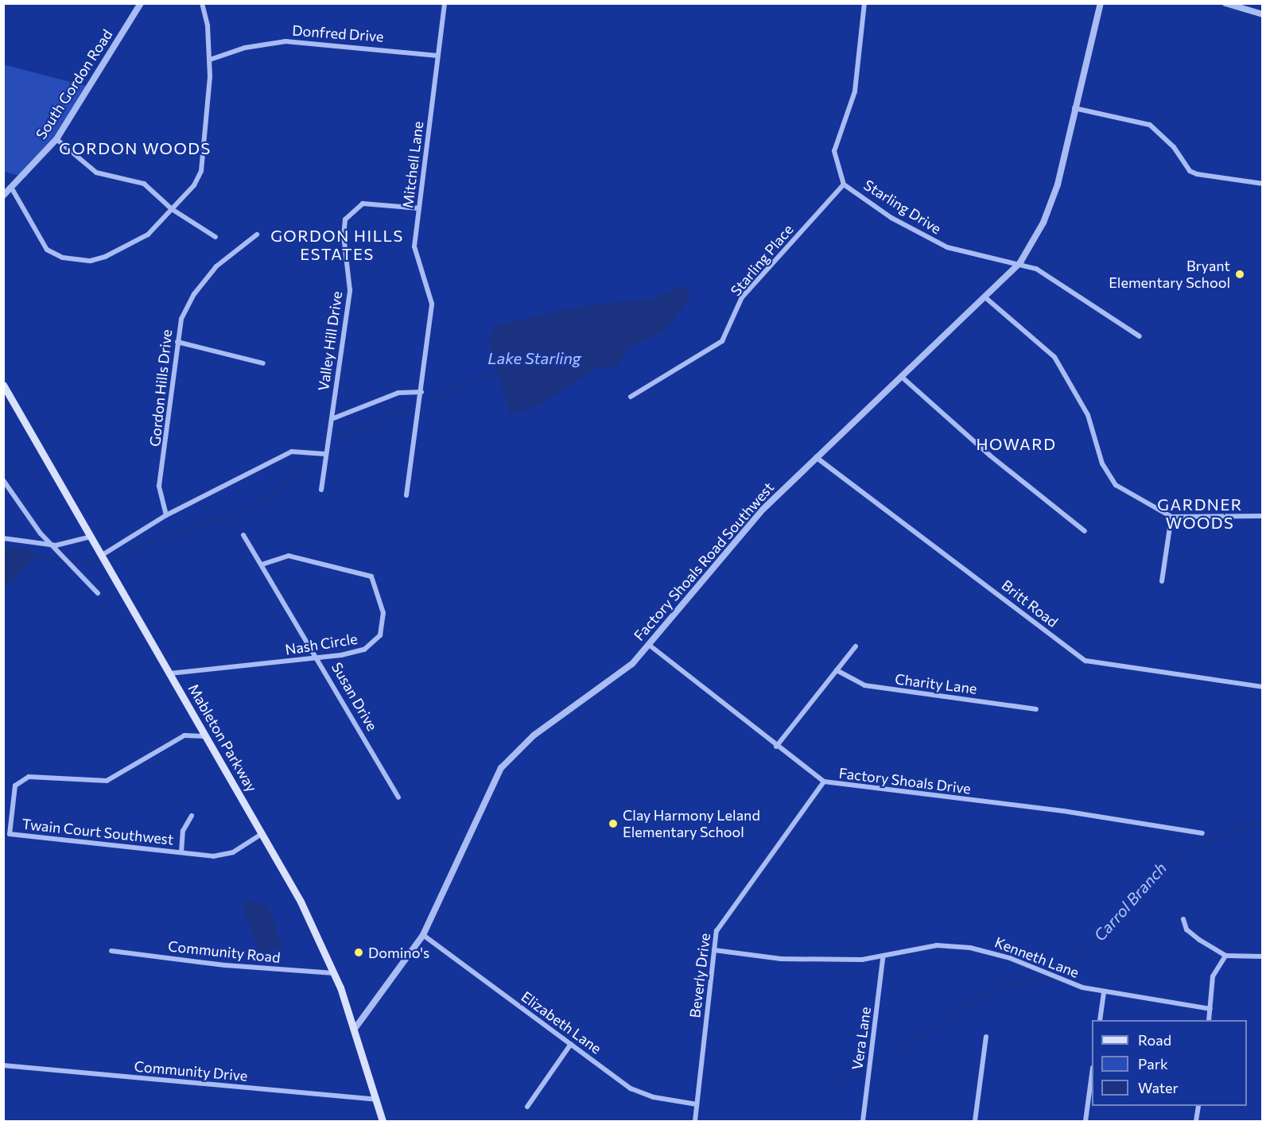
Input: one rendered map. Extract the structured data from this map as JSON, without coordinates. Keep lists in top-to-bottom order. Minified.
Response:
{"streets":{"main road":["Mableton Parkway"],"street":["Donfred Drive","South Gordon Road","Mitchell Lane","Starling Drive","Starling Place","Valley Hill Drive","Gordon Hills Drive","Factory Shoals Road Southwest","Britt Road","Nash Circle","Charity Lane","Susan Drive","Factory Shoals Drive","Twain Court Southwest","Community Road","Kenneth Lane","Beverly Drive","Elizabeth Lane","Vera Lane","Community Drive"]},"crossings":[["Donfred Drive","Mitchell Lane"],["Mitchell Lane","Valley Hill Drive"],["Starling Drive","Starling Place"],["Starling Drive","Factory Shoals Road Southwest"],["Factory Shoals Road Southwest","Britt Road"],["Factory Shoals Road Southwest","Mableton Parkway"],["Factory Shoals Road Southwest","Factory Shoals Drive"],["Factory Shoals Road Southwest","Elizabeth Lane"],["Nash Circle","Susan Drive"],["Nash Circle","Mableton Parkway"],["Mableton Parkway","Twain Court Southwest"],["Mableton Parkway","Community Road"],["Mableton Parkway","Community Drive"],["Factory Shoals Drive","Beverly Drive"],["Kenneth Lane","Beverly Drive"],["Kenneth Lane","Vera Lane"],["Beverly Drive","Elizabeth Lane"]],"districts":["GORDON WOODS","GORDON HILLS ESTATES","HOWARD","GARDNER WOODS"],"water":["Lake Starling","Carrol Branch"],"places":["Bryant Elementary School","Clay Harmony Leland Elementary School","Domino's"],"legend":["Road","Park","Water"]}
